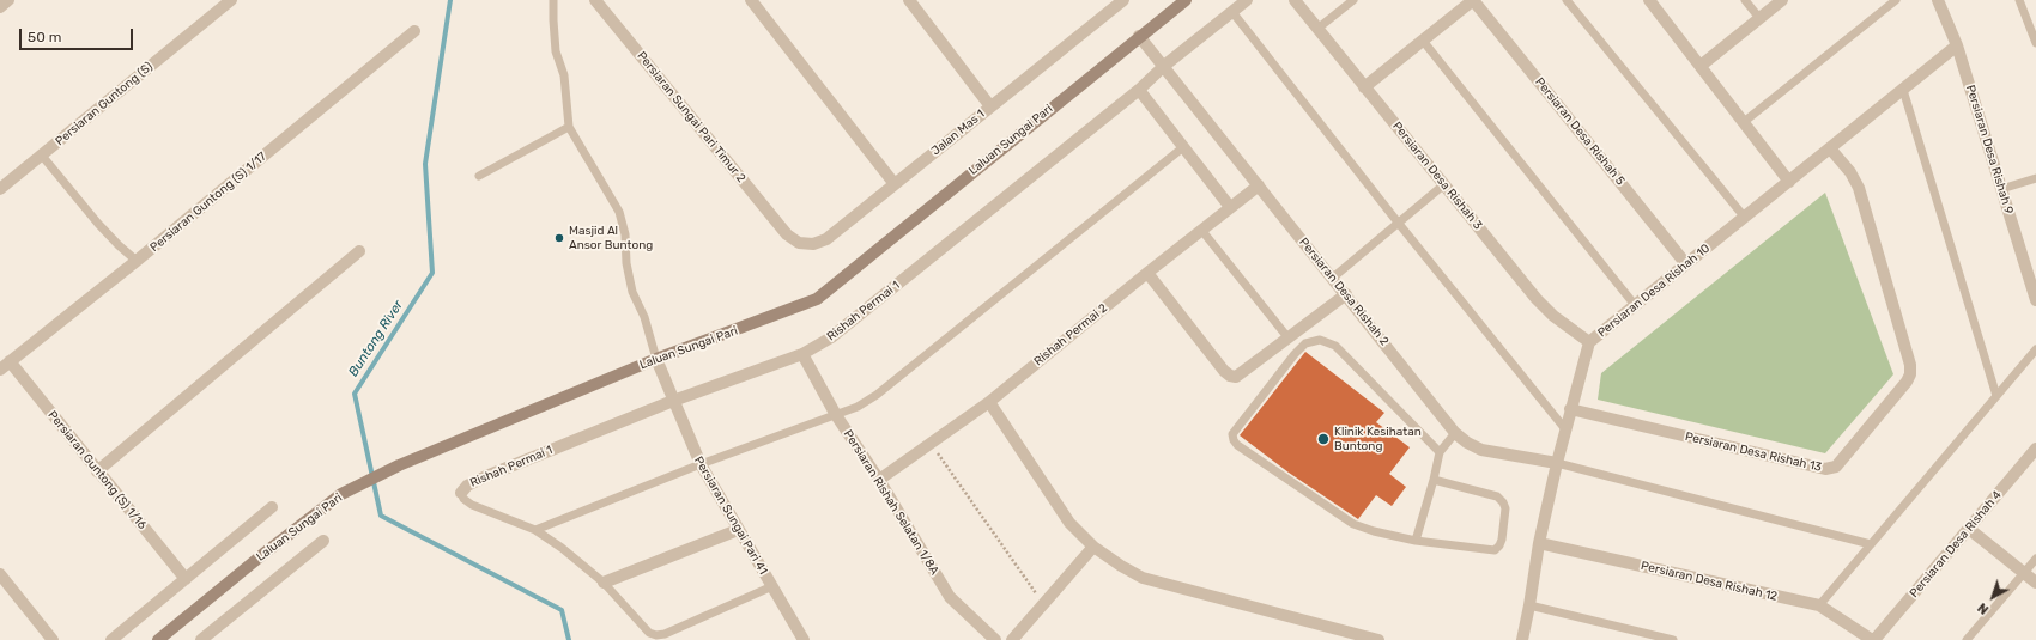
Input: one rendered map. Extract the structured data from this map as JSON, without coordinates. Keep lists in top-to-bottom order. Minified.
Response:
{"streets":{"main road":["Laluan Sungai Pari"],"street":["Persiaran Guntong (S)","Persiaran Sungai Pari Timur 2","Persiaran Desa Rishah 5","Jalan Mas 1","Persiaran Desa Rishah 9","Persiaran Desa Rishah 3","Persiaran Guntong (S) 1/17","Persiaran Desa Rishah 10","Persiaran Desa Rishah 2","Rishah Permai 1","Rishah Permai 2","Persiaran Desa Rishah 13","Persiaran Guntong (S) 1/16","Persiaran Rishah Selatan 1/8A","Persiaran Sungai Pari 41","Persiaran Desa Rishah 4","Persiaran Desa Rishah 12"]},"crossings":[["Persiaran Sungai Pari Timur 2","Jalan Mas 1"],["Persiaran Desa Rishah 5","Persiaran Desa Rishah 10"],["Laluan Sungai Pari","Persiaran Desa Rishah 2"],["Laluan Sungai Pari","Persiaran Sungai Pari 41"],["Persiaran Desa Rishah 9","Persiaran Desa Rishah 10"],["Persiaran Desa Rishah 3","Persiaran Desa Rishah 10"],["Persiaran Guntong (S) 1/17","Persiaran Guntong (S) 1/16"],["Persiaran Desa Rishah 10","Persiaran Desa Rishah 2"],["Persiaran Desa Rishah 10","Persiaran Desa Rishah 13"],["Persiaran Desa Rishah 10","Persiaran Desa Rishah 12"],["Persiaran Desa Rishah 2","Rishah Permai 1"],["Persiaran Desa Rishah 2","Rishah Permai 2"],["Rishah Permai 1","Persiaran Rishah Selatan 1/8A"],["Rishah Permai 1","Persiaran Sungai Pari 41"],["Rishah Permai 2","Persiaran Rishah Selatan 1/8A"],["Persiaran Desa Rishah 4","Persiaran Desa Rishah 12"]],"water":["Buntong River"],"places":["Masjid Al Ansor Buntong","Klinik Kesihatan Buntong"],"scale_bar":"50 m","north":"bottom left"}
